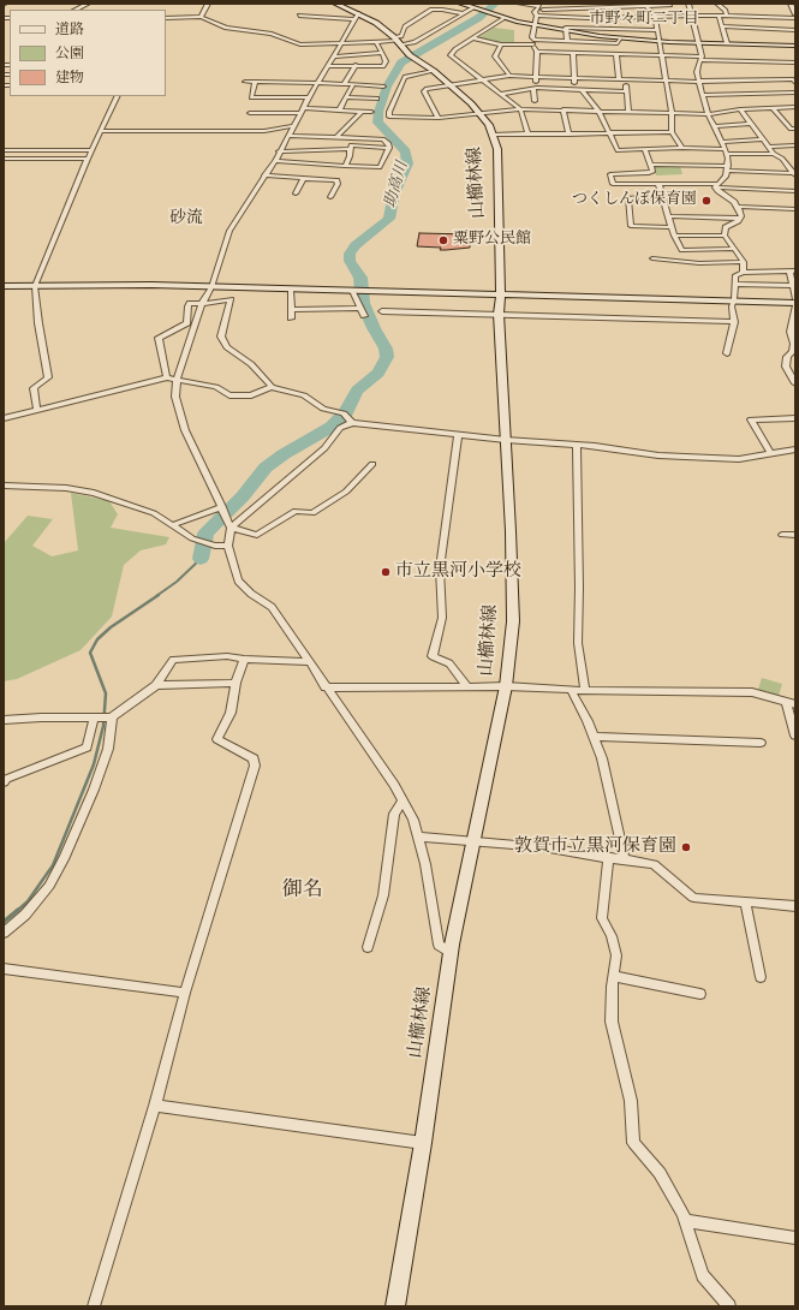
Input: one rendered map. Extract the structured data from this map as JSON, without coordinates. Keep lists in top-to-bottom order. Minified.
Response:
{"streets":{"main road":["山櫛林線"]},"districts":["市野々町二丁目","砂流","御名"],"water":["助高川"],"places":["つくしんぼ保育園","粟野公民館","市立黒河小学校","敦賀市立黒河保育園"],"legend":["道路","公園","建物"]}
